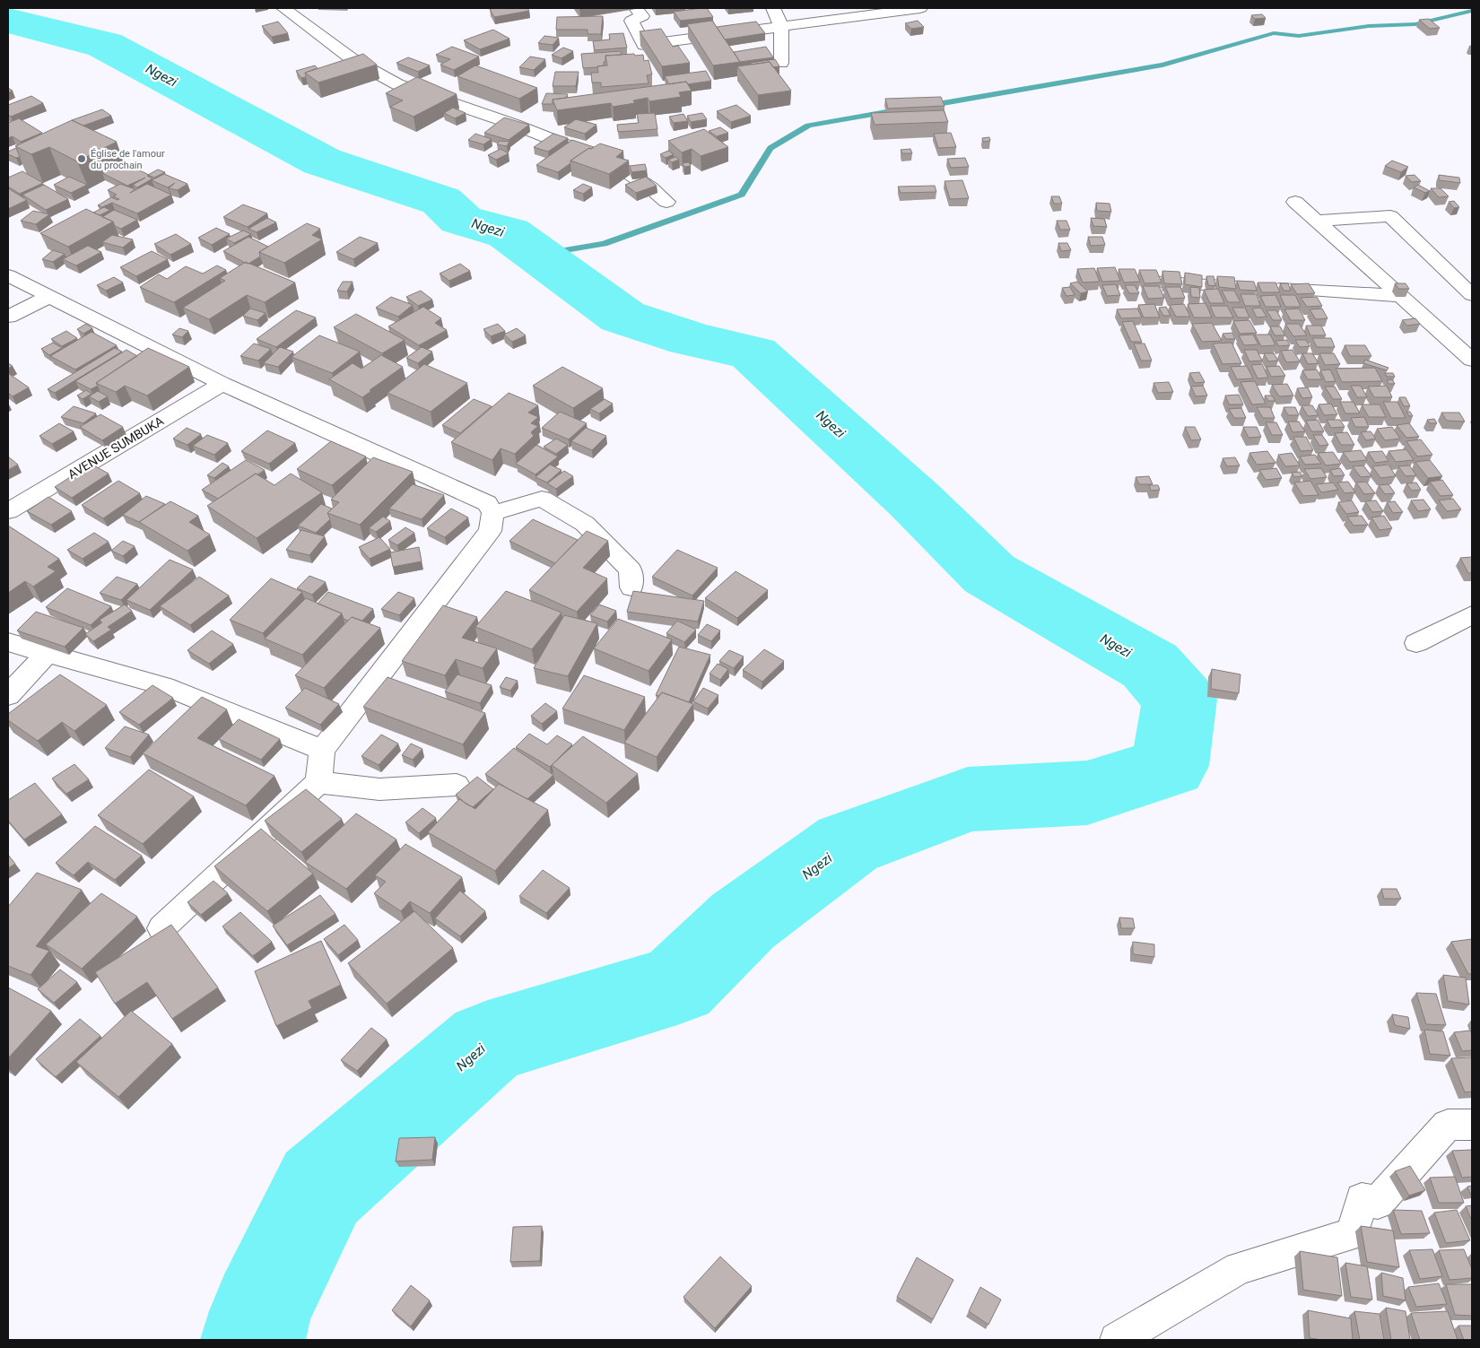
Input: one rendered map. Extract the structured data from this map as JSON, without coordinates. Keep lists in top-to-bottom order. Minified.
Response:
{"streets":{"street":["AVENUE SUMBUKA"]},"water":["Ngezi"],"places":["Église de l'amour du prochain"]}
